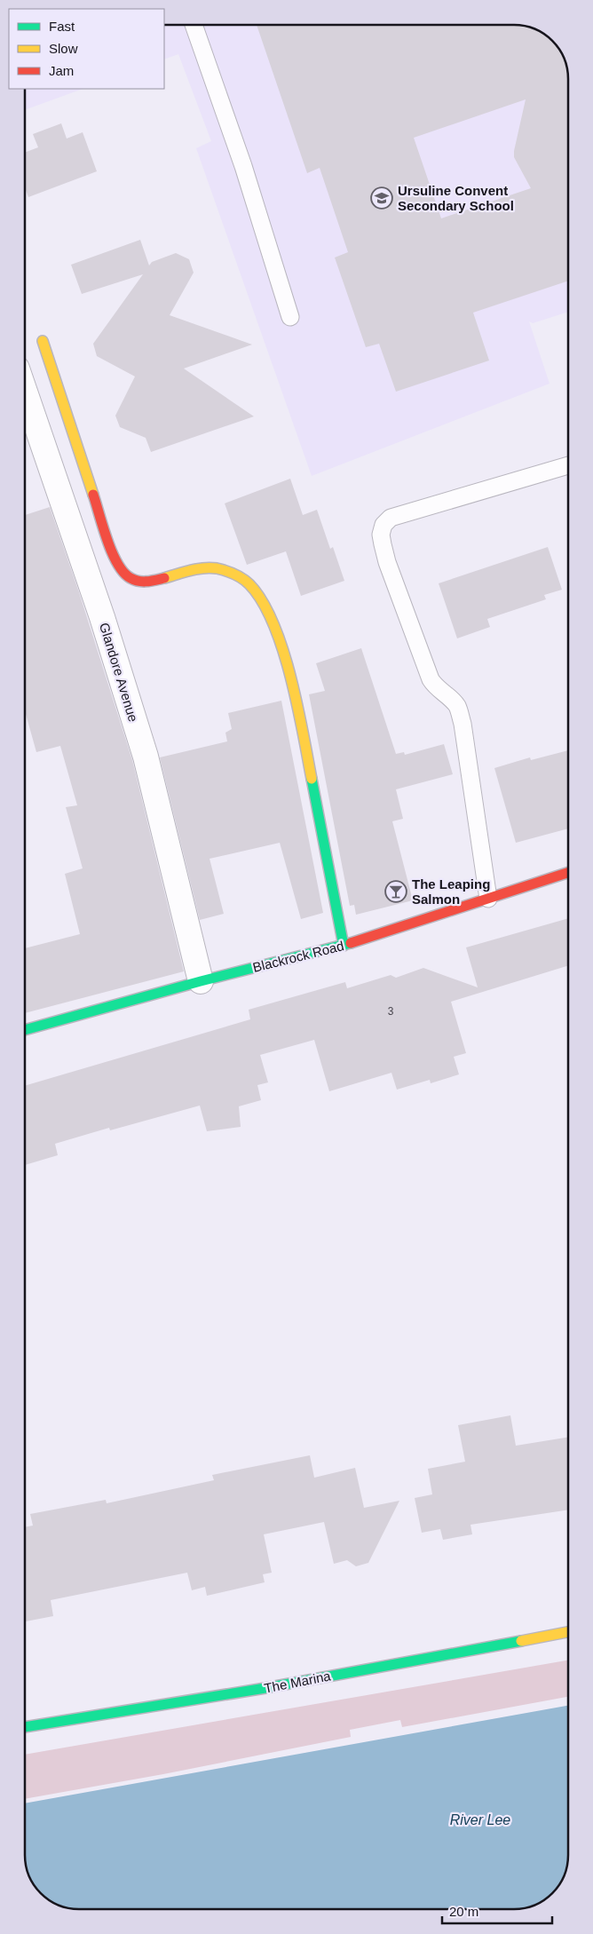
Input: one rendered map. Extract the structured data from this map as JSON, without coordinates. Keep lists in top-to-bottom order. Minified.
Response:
{"streets":{"street":["Glandore Avenue","Blackrock Road","The Marina"]},"crossings":[["Glandore Avenue","Blackrock Road"]],"water":["River Lee"],"places":{"school or university":["Ursuline Convent Secondary School"],"bar":["The Leaping Salmon"]},"house_numbers":["3"],"legend":["Fast","Slow","Jam"],"scale_bar":"20 m"}
